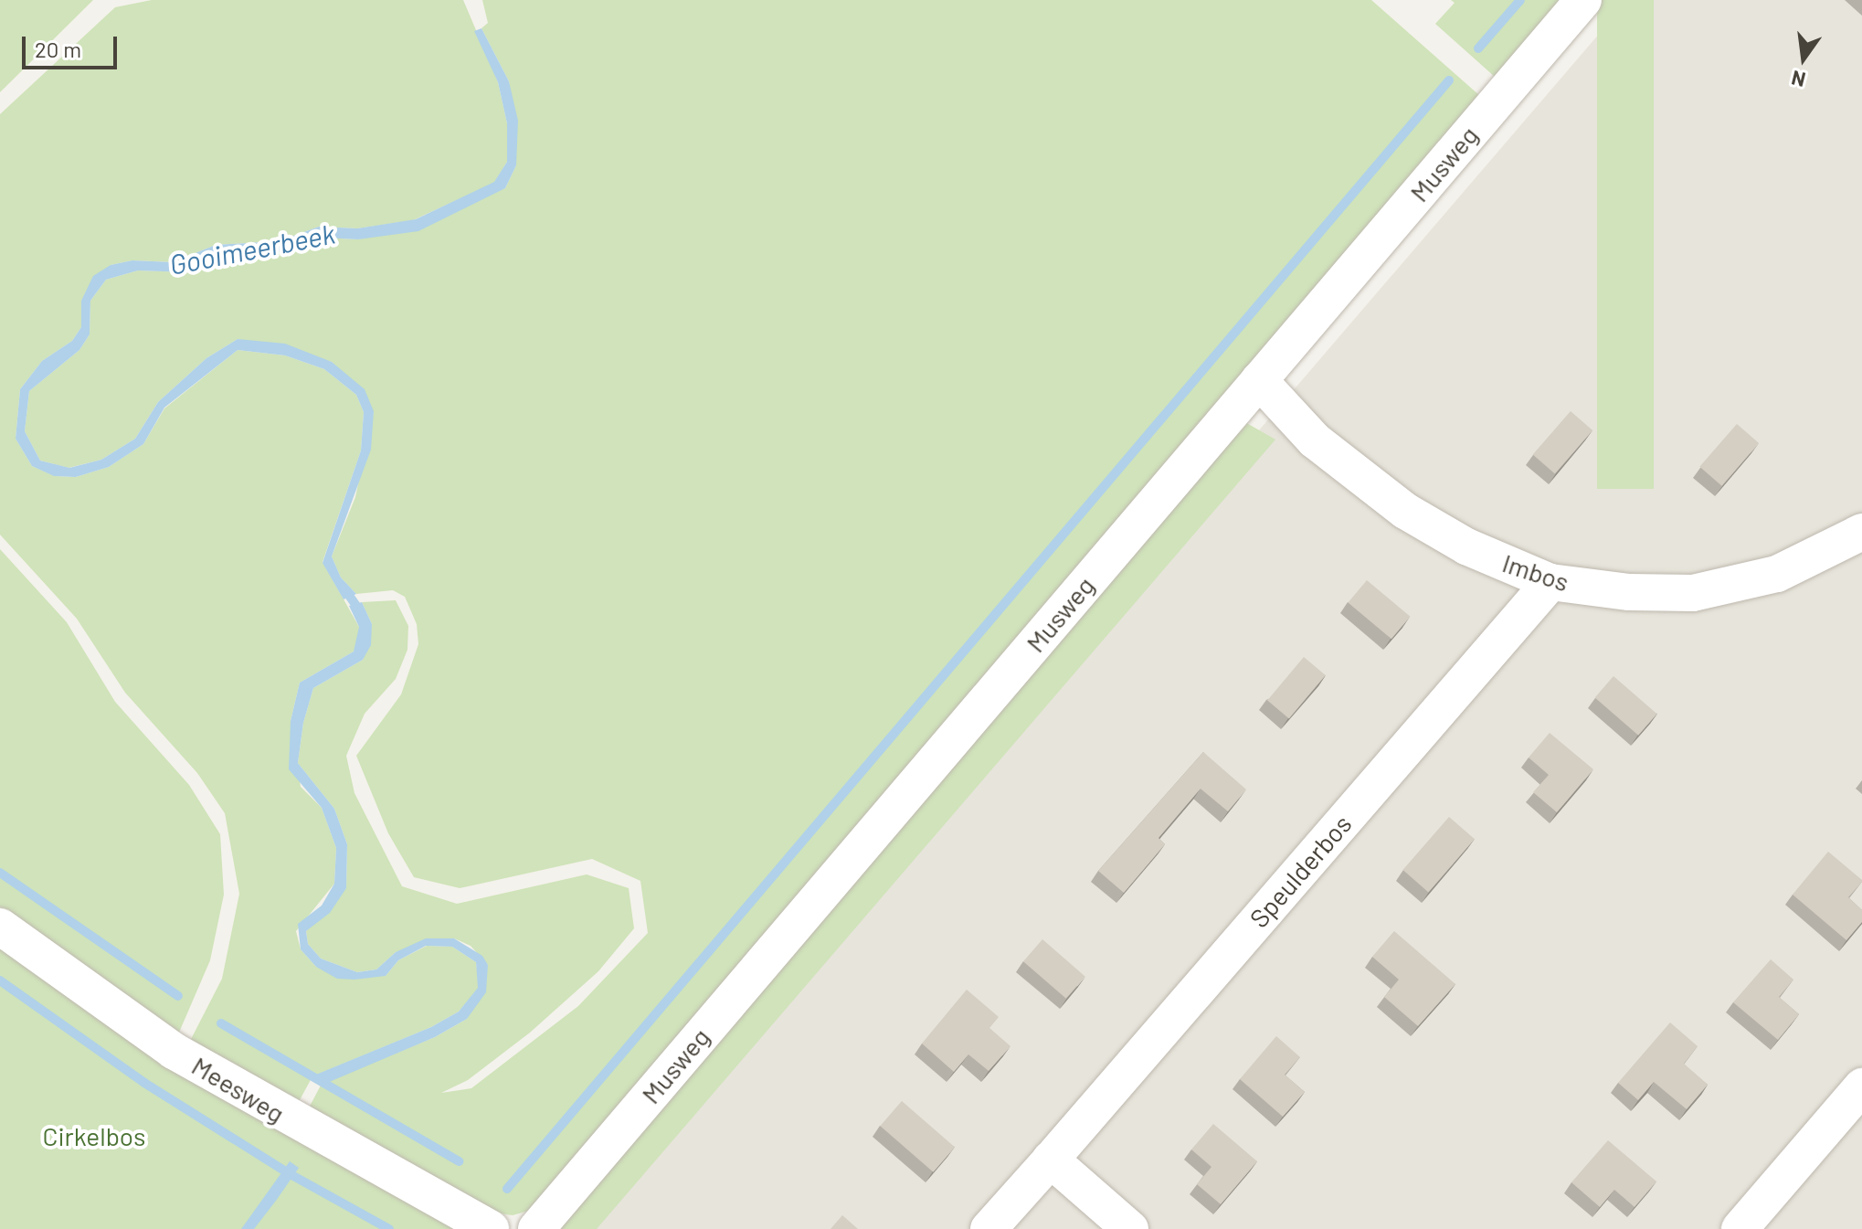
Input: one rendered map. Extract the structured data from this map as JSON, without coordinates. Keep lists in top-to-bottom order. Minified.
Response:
{"streets":{"street":["Musweg","Imbos","Speulderbos","Meesweg"]},"crossings":[["Musweg","Imbos"],["Imbos","Speulderbos"]],"water":["Gooimeerbeek"],"parks":["Cirkelbos"],"scale_bar":"20 m","north":"bottom"}
